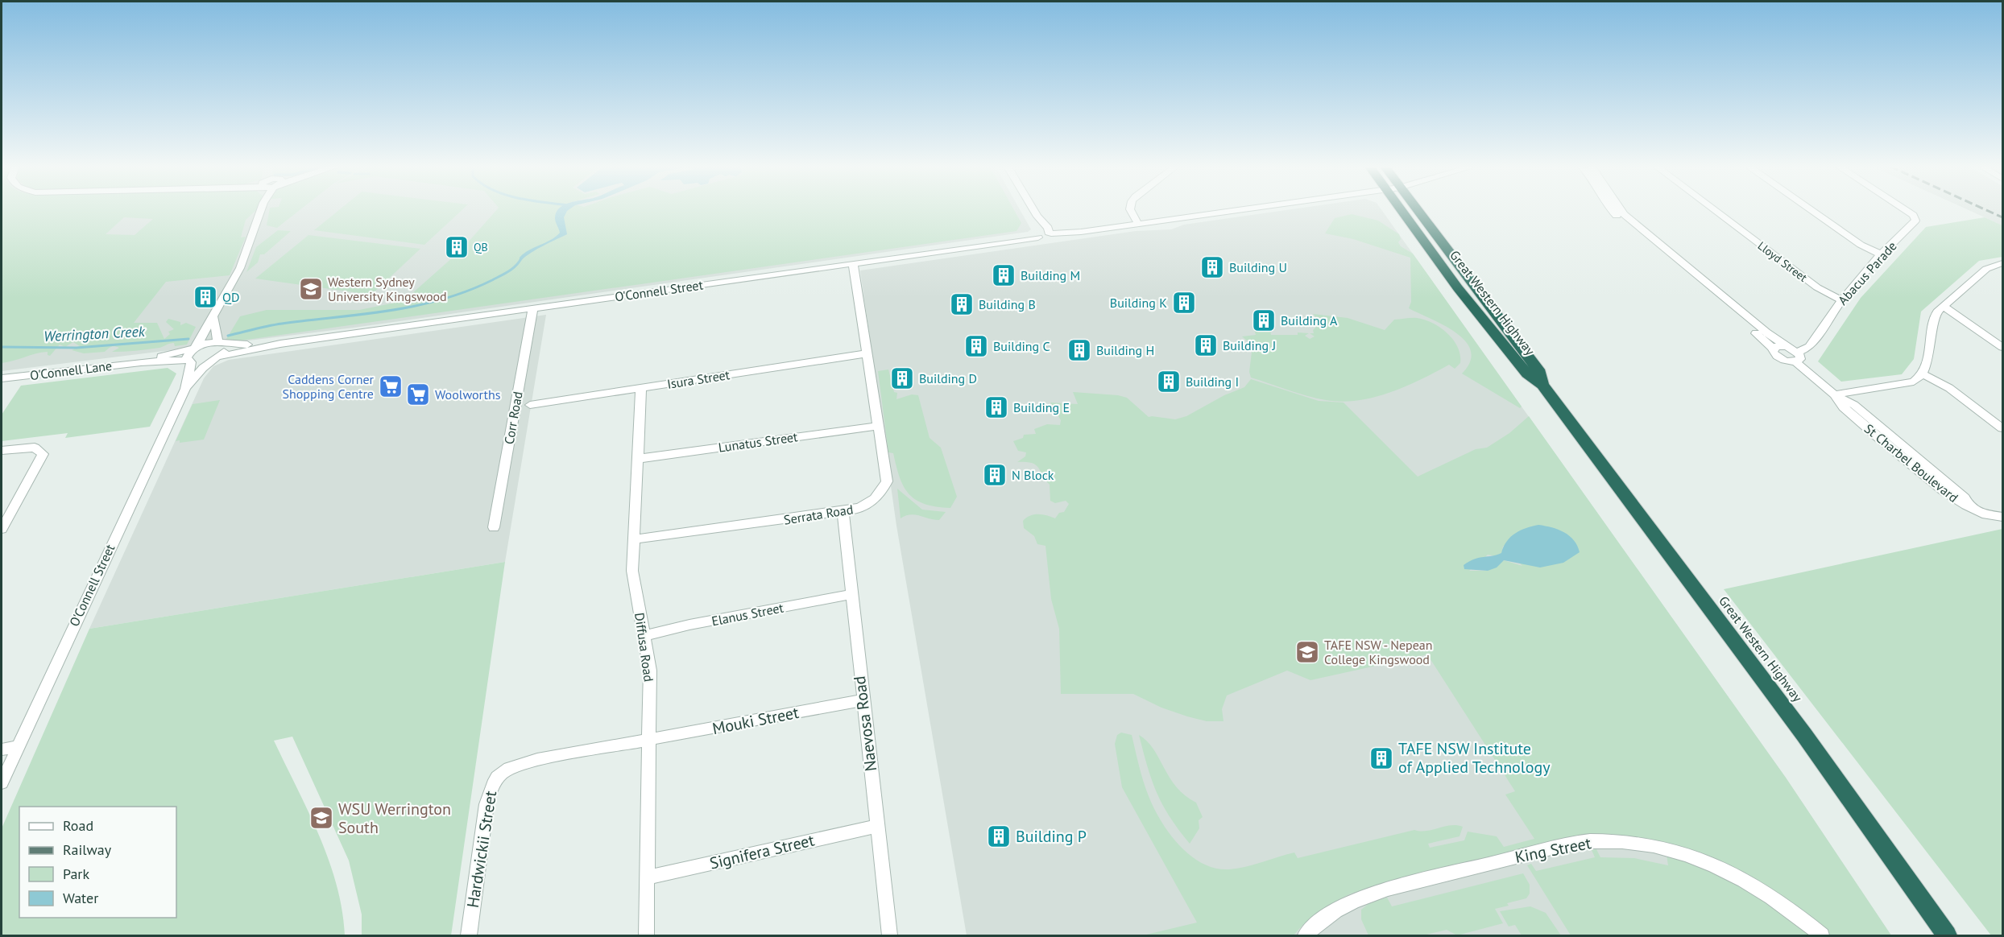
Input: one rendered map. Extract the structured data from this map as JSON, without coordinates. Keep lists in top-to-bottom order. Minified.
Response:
{"streets":{"highway":["Great Western Highway"],"street":["Lloyd Street","Abacus Parade","O'Connell Street","O'Connell Lane","Isura Street","Corr Road","Lunatus Street","St Charbel Boulevard","Serrata Road","Elanus Street","Diffusa Road","Mouki Street","Naevosa Road","Hardwickii Street","King Street","Signifera Street"]},"crossings":[["Lloyd Street","Abacus Parade"],["Abacus Parade","St Charbel Boulevard"],["O'Connell Street","O'Connell Lane"],["O'Connell Street","Corr Road"],["O'Connell Street","Serrata Road"],["Isura Street","Serrata Road"],["Isura Street","Diffusa Road"],["Lunatus Street","Serrata Road"],["Lunatus Street","Diffusa Road"],["Serrata Road","Diffusa Road"],["Serrata Road","Naevosa Road"],["Elanus Street","Diffusa Road"],["Elanus Street","Naevosa Road"],["Diffusa Road","Mouki Street"],["Diffusa Road","Hardwickii Street"],["Diffusa Road","Signifera Street"],["Mouki Street","Naevosa Road"],["Mouki Street","Hardwickii Street"],["Naevosa Road","Signifera Street"]],"water":["Werrington Creek"],"places":{"building":["QB","Building U","Building M","QD","Building K","Building B","Building A","Building J","Building C","Building H","Building D","Building I","Building E","N Block","TAFE NSW Institute of Applied Technology","Building P"],"school or university":["Western Sydney University Kingswood","TAFE NSW - Nepean College Kingswood","WSU Werrington South"],"supermarket":["Caddens Corner Shopping Centre","Woolworths"]},"legend":["Road","Railway","Park","Water"]}
